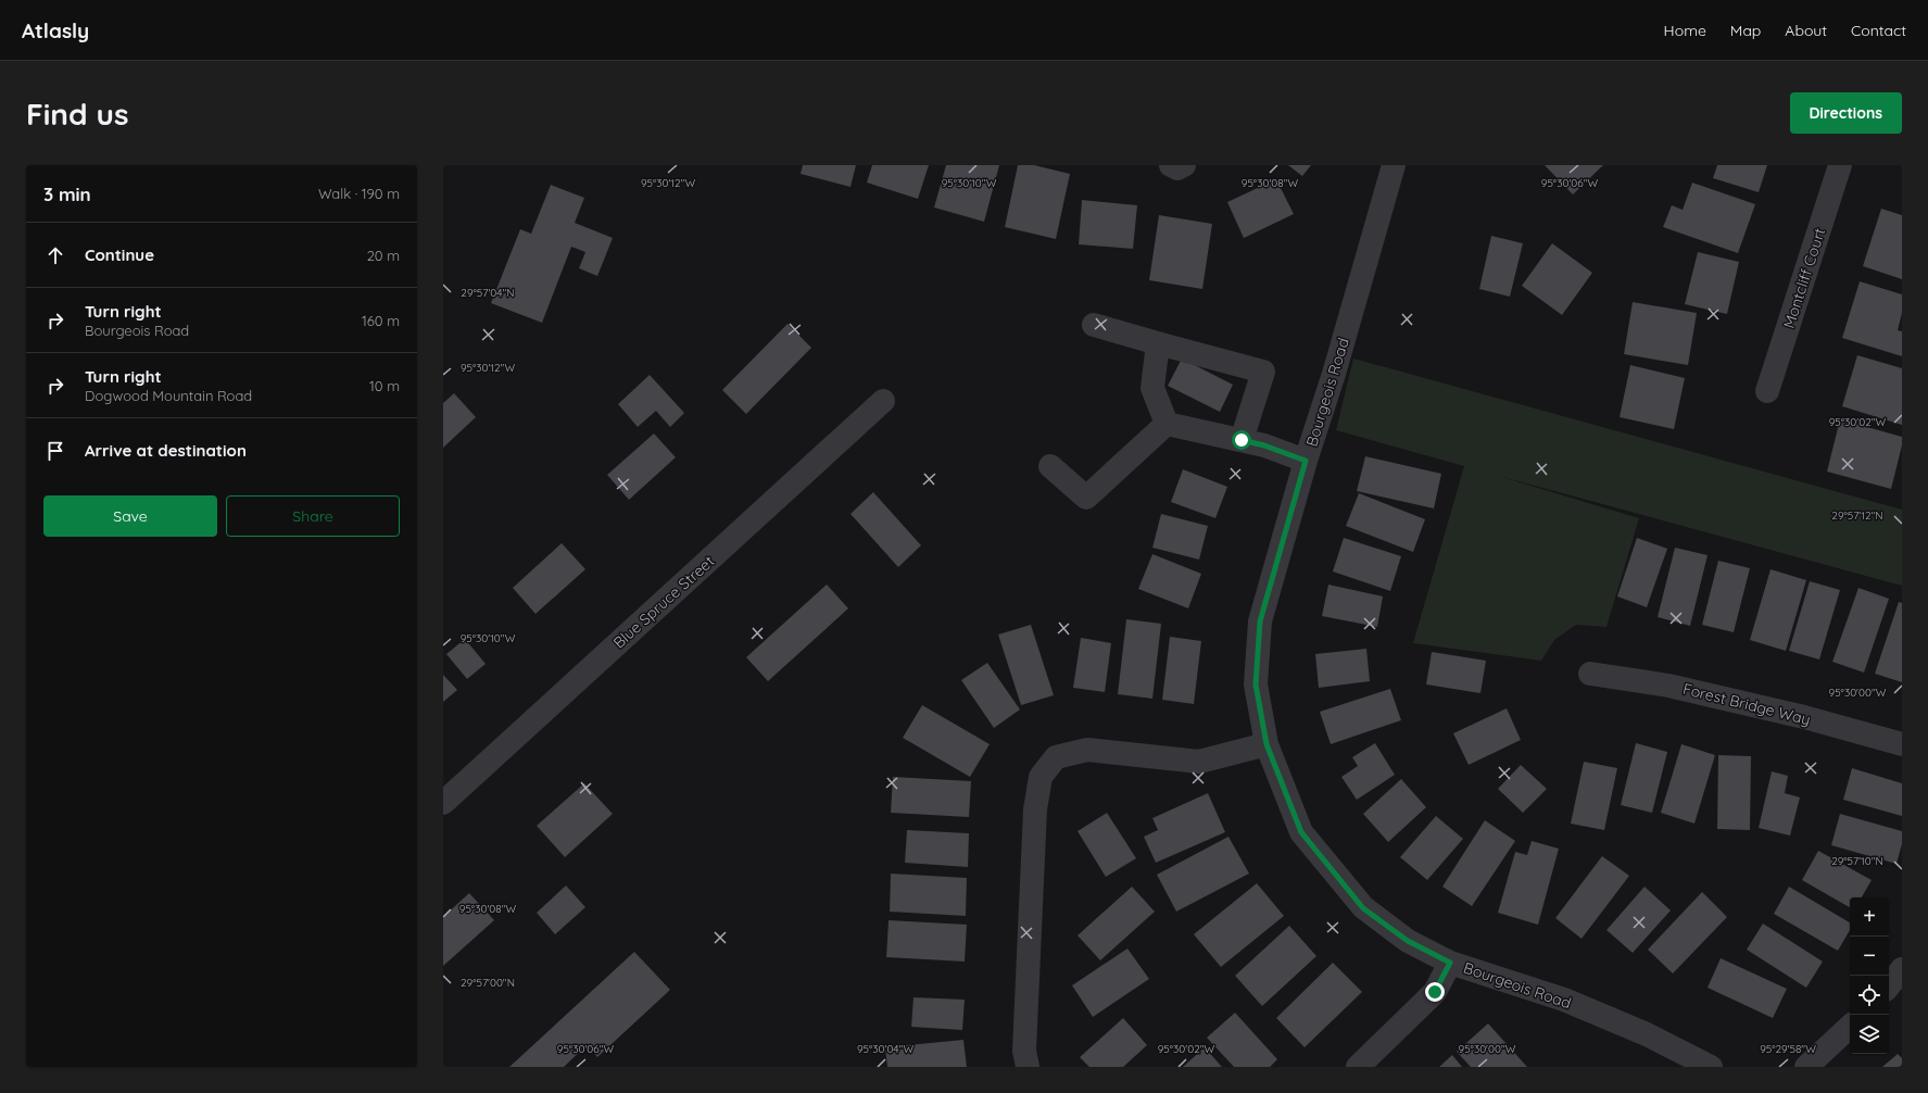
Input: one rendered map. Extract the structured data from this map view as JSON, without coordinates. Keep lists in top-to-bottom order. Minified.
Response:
{"streets":{"street":["Montcliff Court","Bourgeois Road","Blue Spruce Street","Forest Bridge Way"]},"page":{"header":"Atlasly","nav":["Home","Map","About","Contact"],"buttons":["Directions",["Save","Share"]],"title":"Find us","heading":["3 min","Walk · 190 m"],"list":[["Continue","20 m"],["Turn right","Bourgeois Road","160 m"],["Turn right","Dogwood Mountain Road","10 m"],"Arrive at destination"],"map_buttons":["+","−"]},"coordinates":["95°30'06\"W","95°30'12\"W","95°30'10\"W","95°30'08\"W","29°57'04\"N","95°30'02\"W","29°57'12\"N","95°30'00\"W","29°57'10\"N","29°57'00\"N","95°30'04\"W","95°29'58\"W"]}
